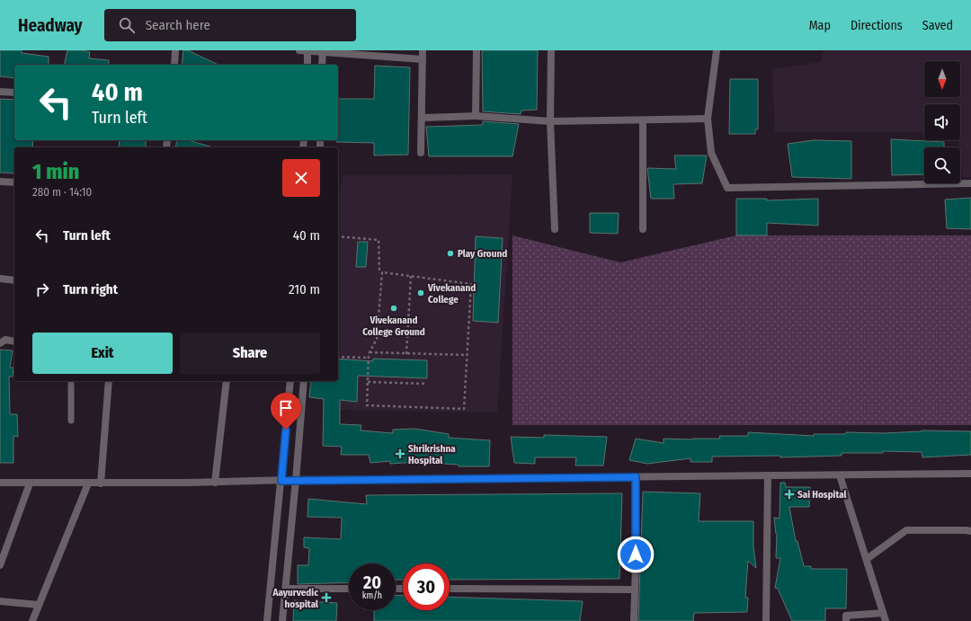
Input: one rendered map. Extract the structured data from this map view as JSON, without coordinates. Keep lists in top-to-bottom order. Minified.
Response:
{"places":{"other":["Play Ground","Vivekanand College","Vivekanand College Ground"],"health":["Shrikrishna Hospital","Sai Hospital","Aayurvedic hospital"]},"north":"bottom","page":{"header":"Headway","search":"Search here","nav":["Map","Directions","Saved"],"turn":["40 m","Turn left"],"heading":["1 min","280 m · 14:10"],"list":[{"name":"Turn left","value":"40 m"},{"name":"Turn right","value":"210 m"}],"buttons":["Exit","Share"],"speed":"20 km/h","limit":"30"}}
